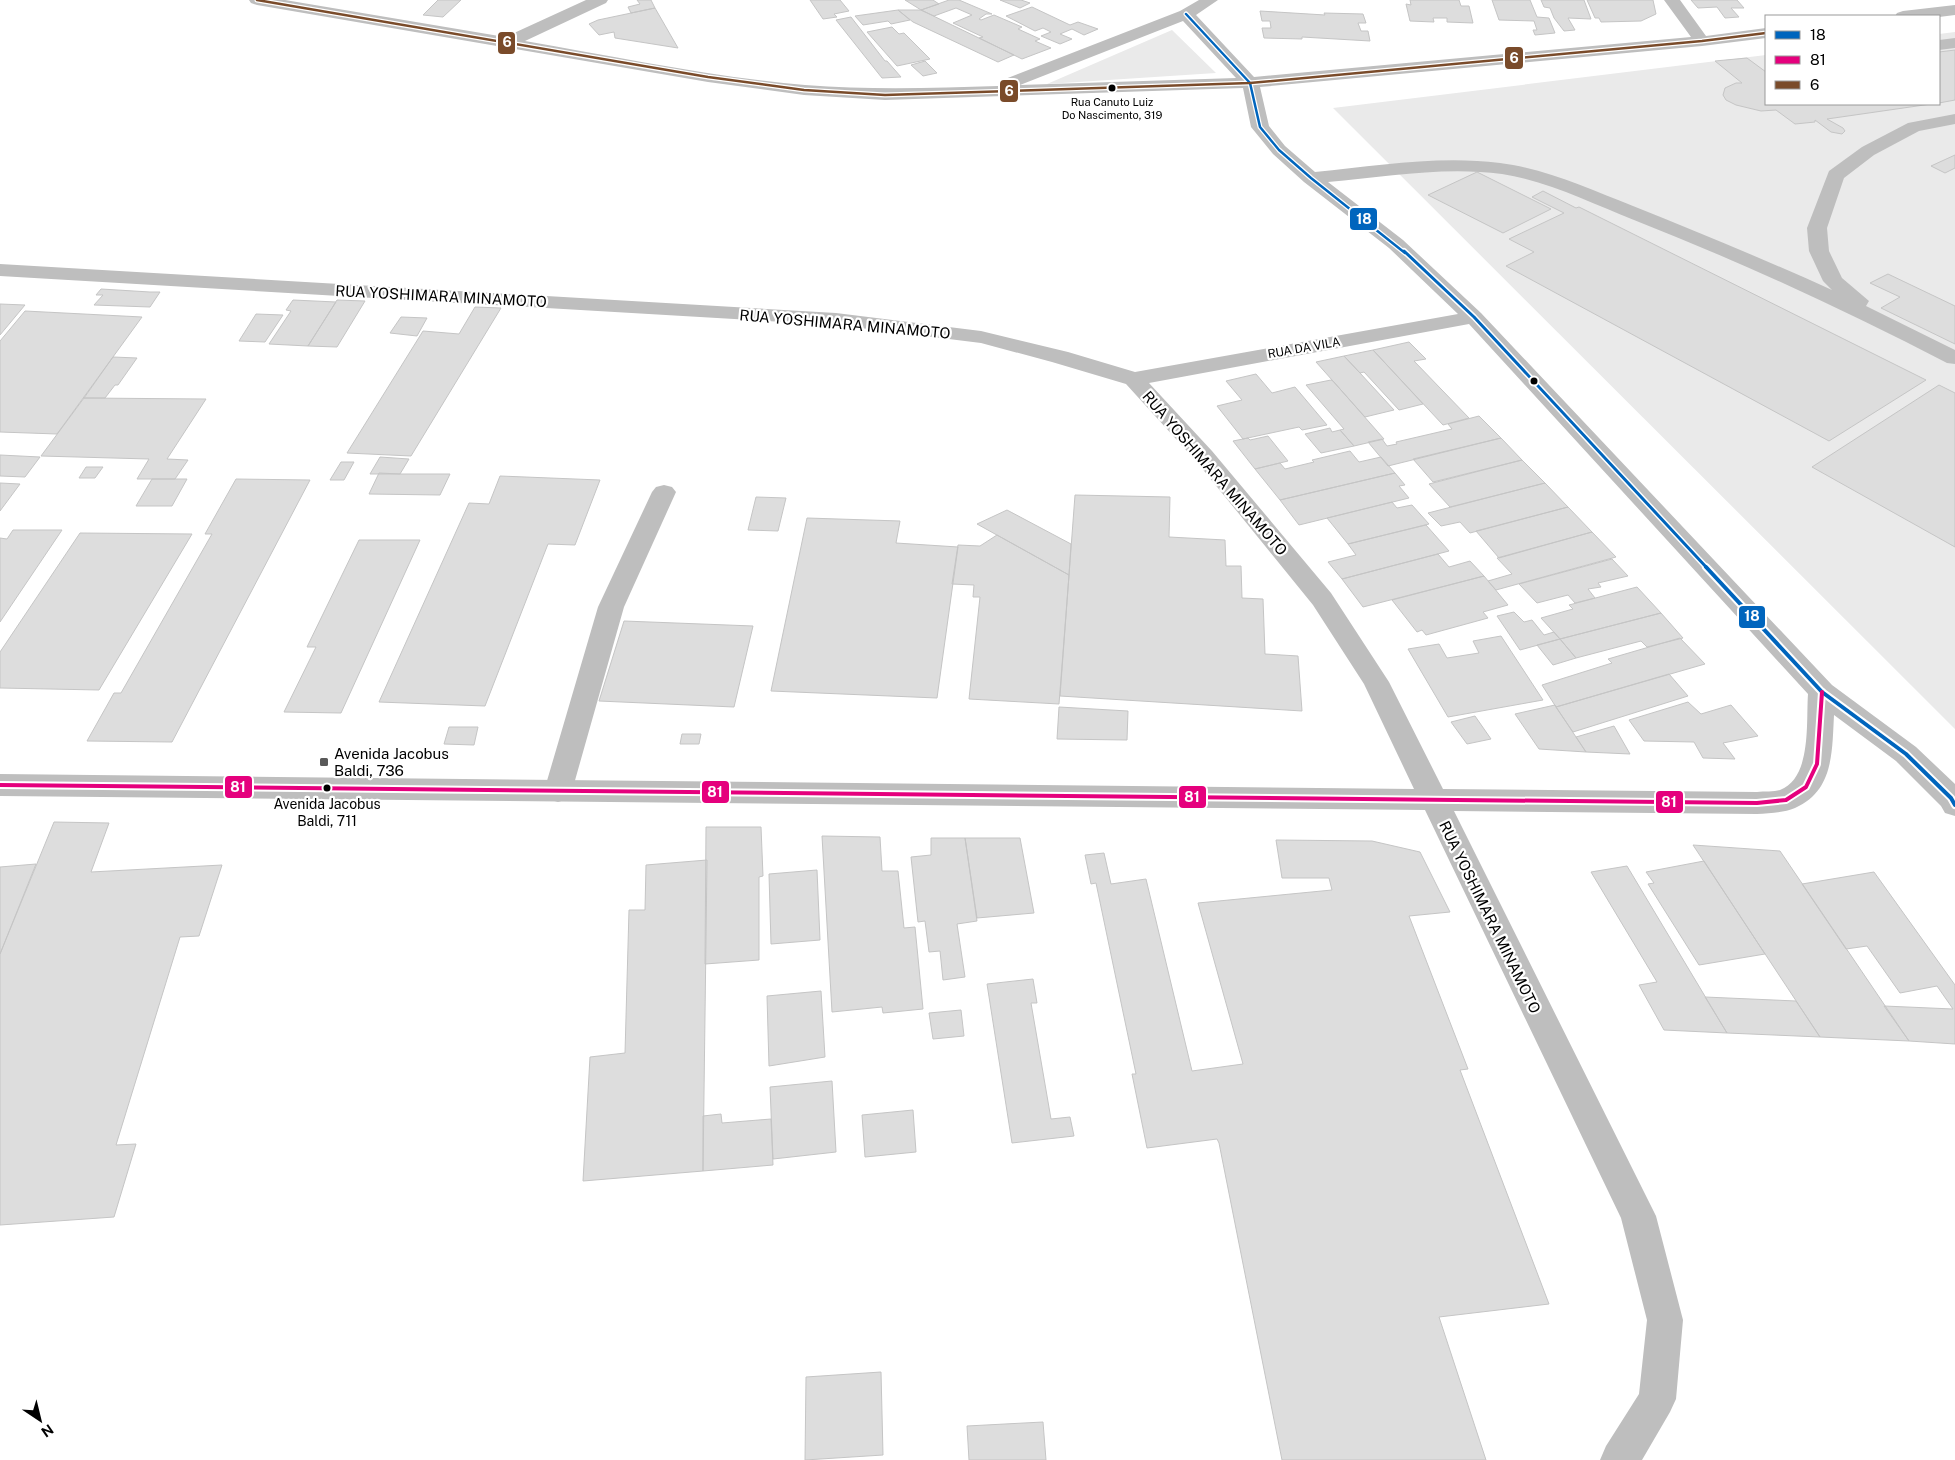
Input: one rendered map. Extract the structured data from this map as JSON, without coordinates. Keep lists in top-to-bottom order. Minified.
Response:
{"streets":{"street":["RUA YOSHIMARA MINAMOTO","RUA DA VILA"]},"crossings":[["RUA YOSHIMARA MINAMOTO","RUA DA VILA"]],"places":{"other":["Rua Canuto Luiz Do Nascimento, 319","Avenida Jacobus Baldi, 711"],"transit":["Avenida Jacobus Baldi, 736"]},"lines":["transit line 6","transit line 18","transit line 81"],"legend":["18","81","6"],"north":"bottom right"}
